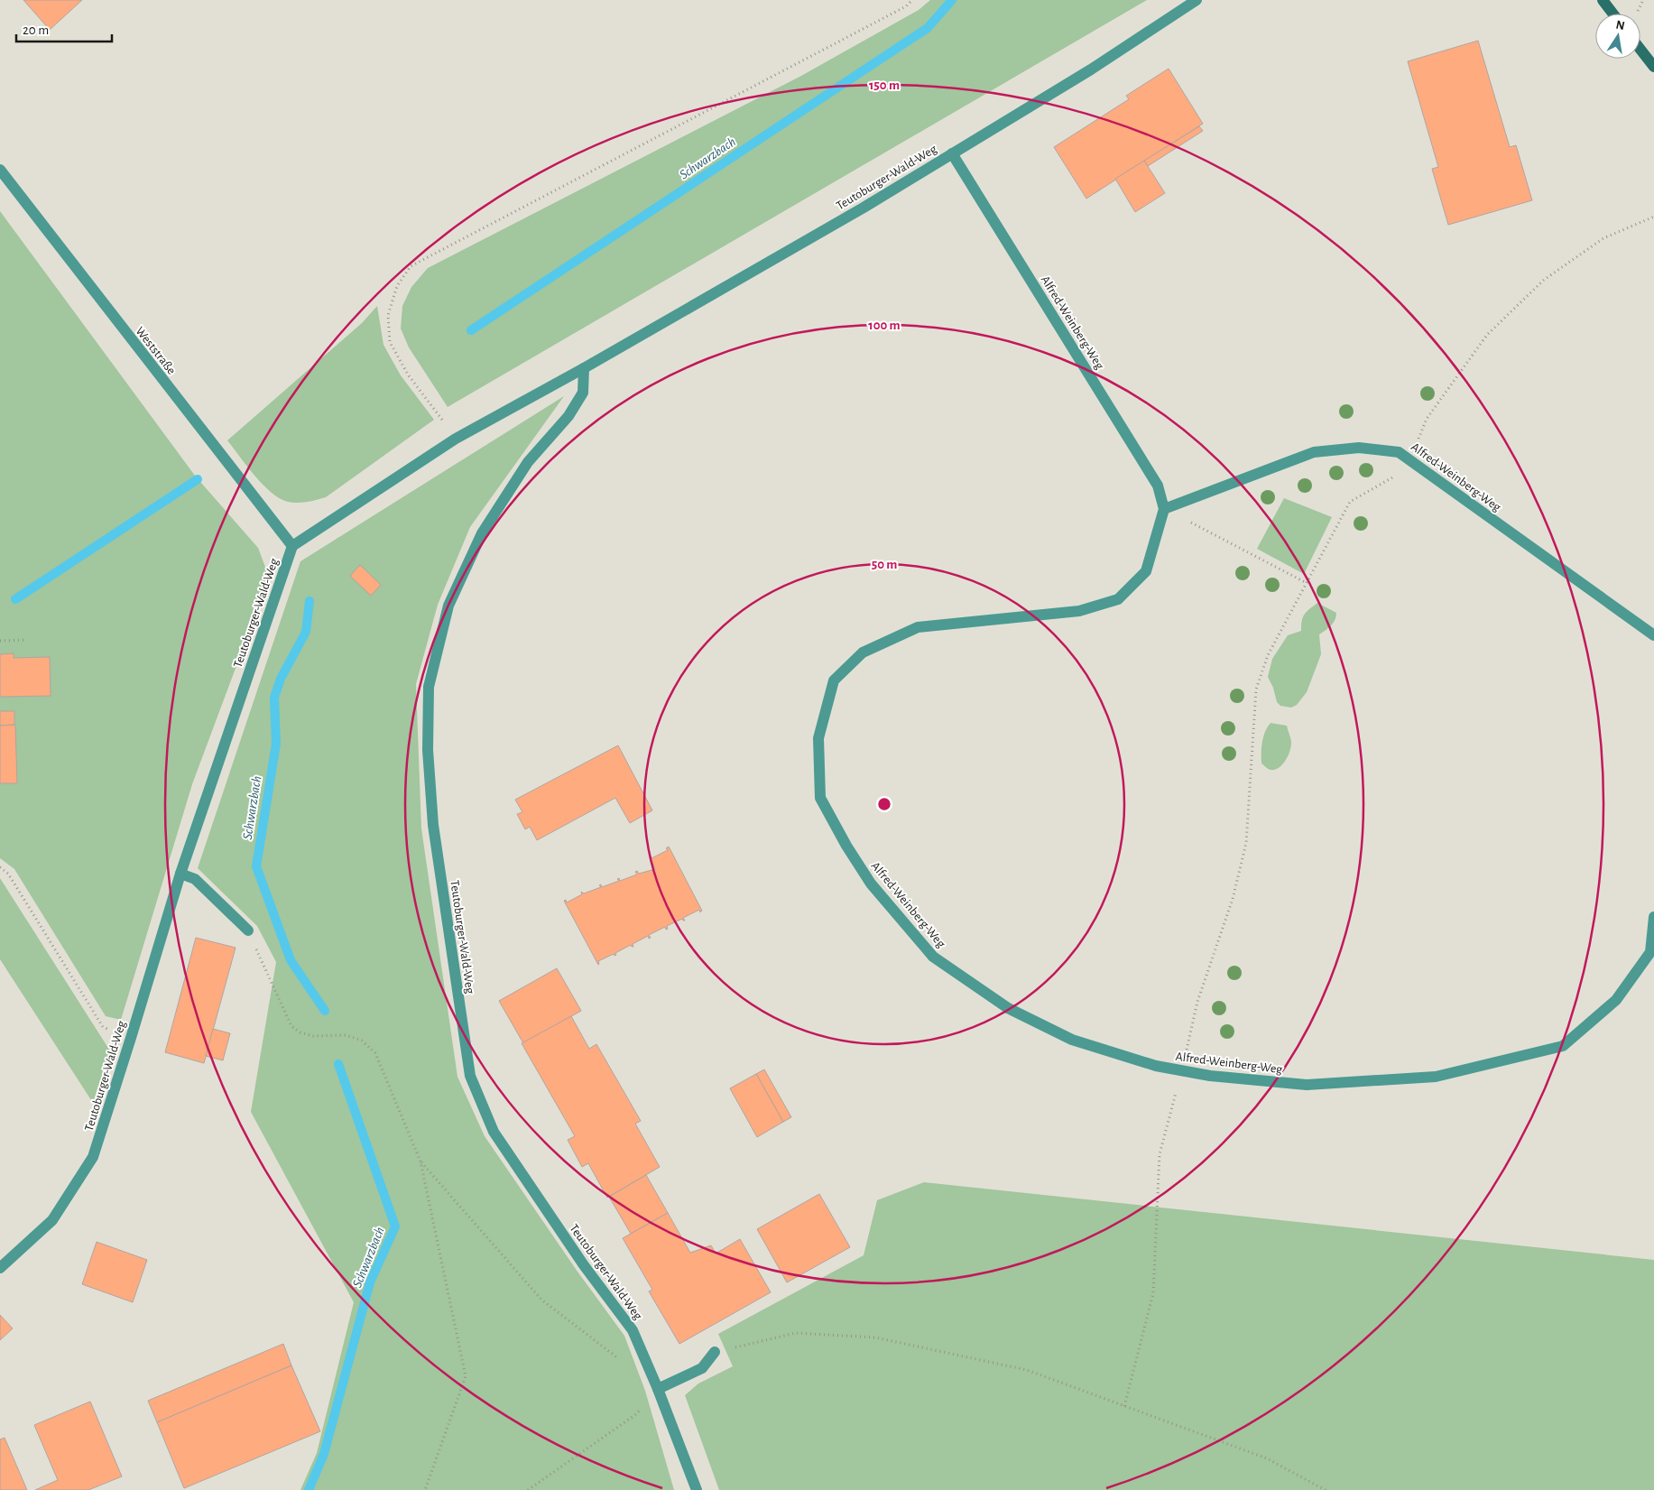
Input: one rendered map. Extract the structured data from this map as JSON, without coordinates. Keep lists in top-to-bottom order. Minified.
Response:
{"streets":{"street":["Teutoburger-Wald-Weg","Alfred-Weinberg-Weg","Weststraße"]},"crossings":[["Teutoburger-Wald-Weg","Alfred-Weinberg-Weg"],["Teutoburger-Wald-Weg","Weststraße"]],"water":["Schwarzbach"],"scale_bar":"20 m","north":"top","rings":["150 m","100 m","50 m"]}
